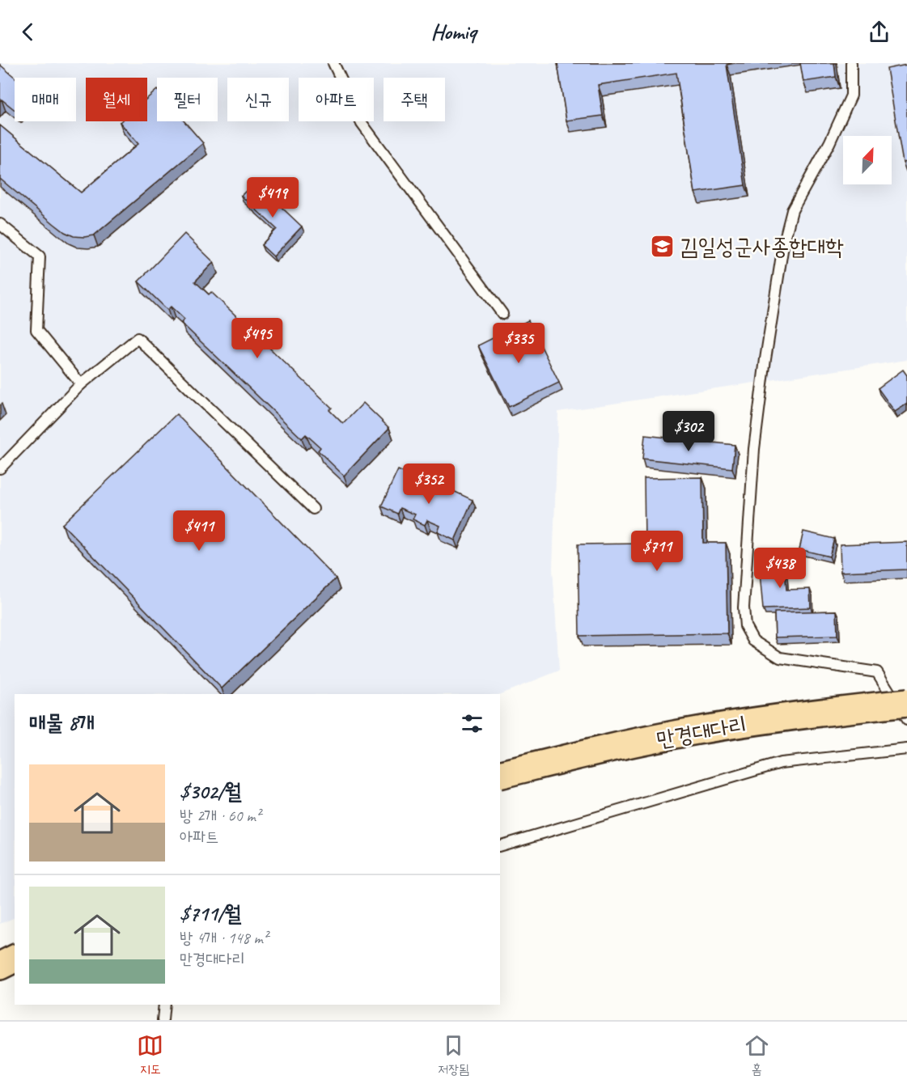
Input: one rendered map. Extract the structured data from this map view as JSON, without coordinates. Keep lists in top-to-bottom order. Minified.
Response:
{"streets":{"highway":["만경대다리"]},"places":{"school or university":["김일성군사종합대학"]},"north":"top right","page":{"header":"Homiq","chip":["매매","월세","필터","신규","아파트","주택"],"price":["$419","$495","$335","$302","$352","$411","$711","$438"],"heading":"매물 8개","list":[{"name":"$302/월","note":"방 2개 · 60 m² · 아파트"},{"name":"$711/월","note":"방 4개 · 148 m² · 만경대다리"}],"tabs":["지도","저장됨","홈"]}}
